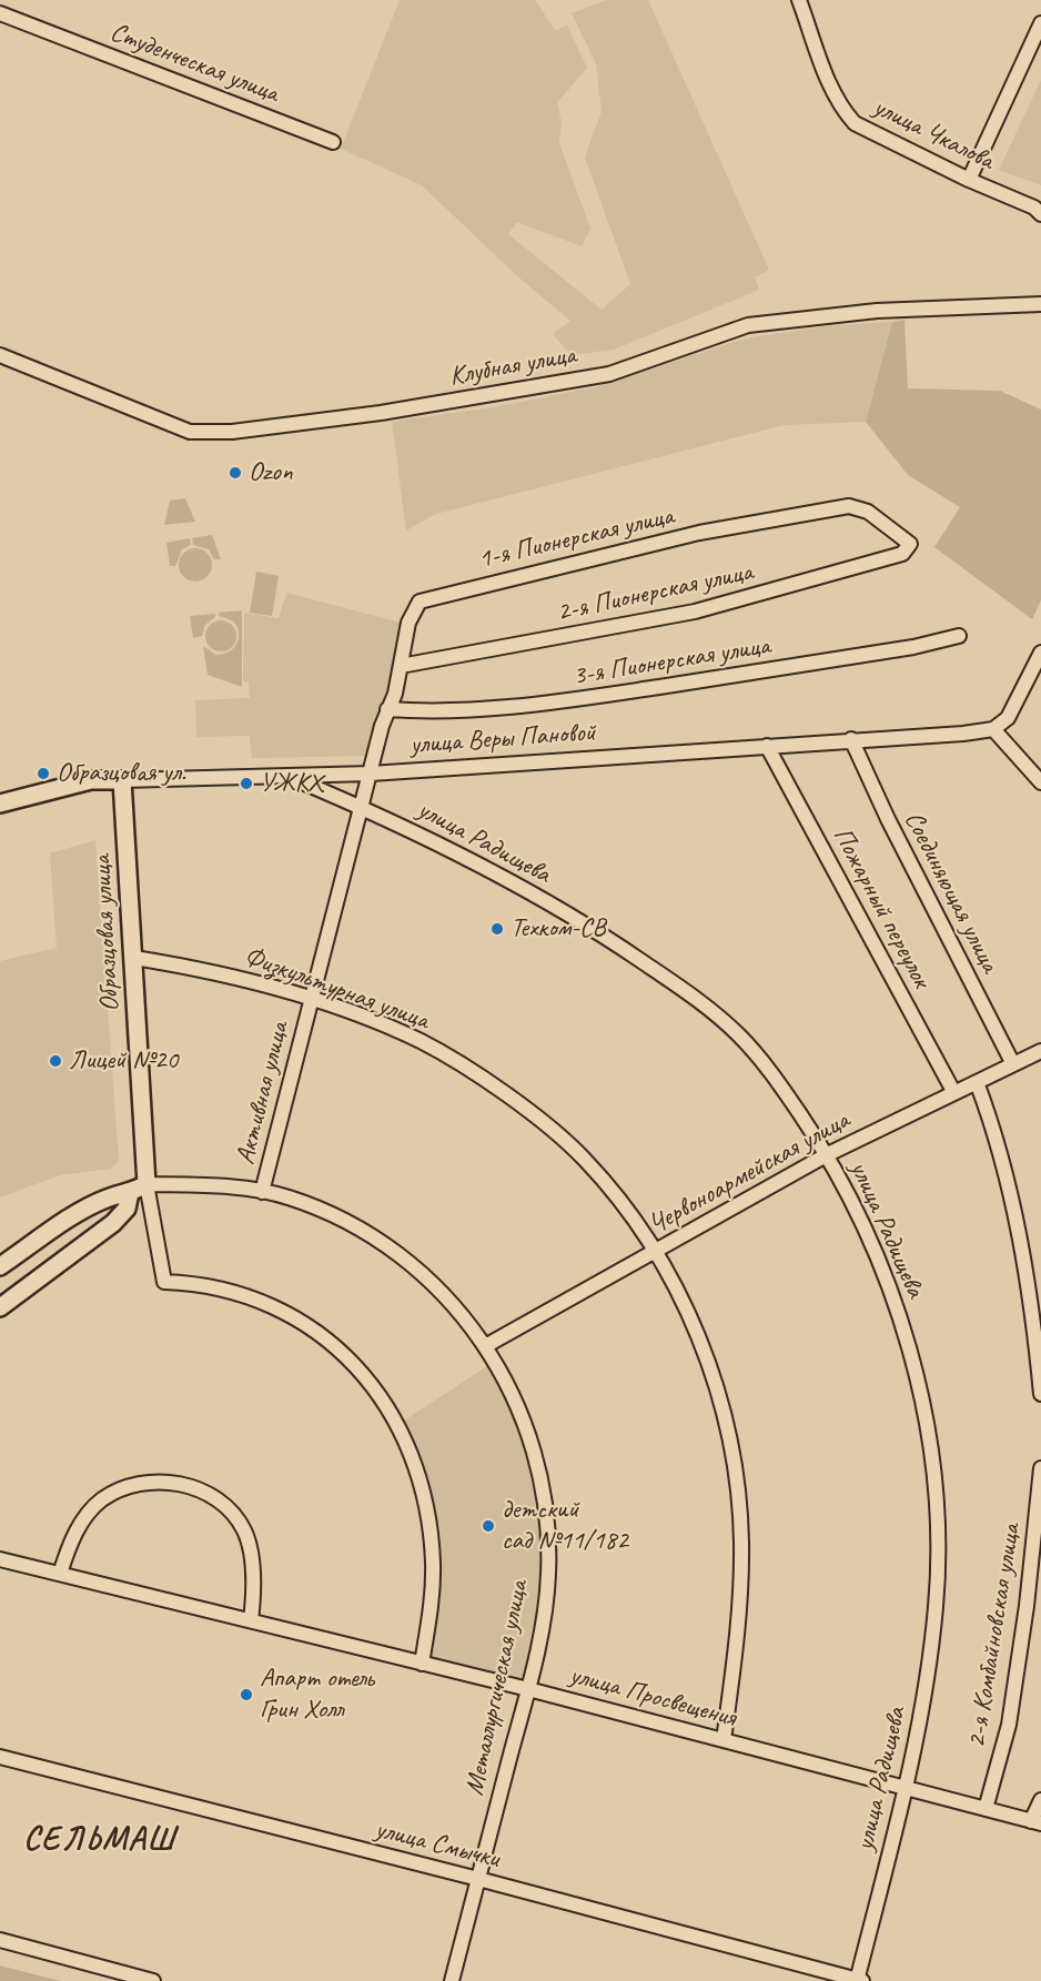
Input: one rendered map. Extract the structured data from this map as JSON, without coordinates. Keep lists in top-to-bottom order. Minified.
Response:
{"streets":{"street":["Студенческая улица","улица Чкалова","Клубная улица","1-я Пионерская улица","2-я Пионерская улица","3-я Пионерская улица","улица Веры Пановой","улица Радищева","Соединяющая улица","Пожарный переулок","Образцовая улица","Физкультурная улица","Активная улица","Червоноармейская улица","2-я Комбайновская улица","Металлургическая улица","улица Просвещения","улица Смычки"]},"crossings":[["1-я Пионерская улица","2-я Пионерская улица"],["1-я Пионерская улица","3-я Пионерская улица"],["1-я Пионерская улица","улица Веры Пановой"],["1-я Пионерская улица","Активная улица"],["улица Веры Пановой","улица Радищева"],["улица Веры Пановой","Соединяющая улица"],["улица Веры Пановой","Пожарный переулок"],["улица Веры Пановой","Образцовая улица"],["улица Веры Пановой","Активная улица"],["улица Радищева","Активная улица"],["улица Радищева","Червоноармейская улица"],["улица Радищева","улица Просвещения"],["улица Радищева","улица Смычки"],["Соединяющая улица","Червоноармейская улица"],["Пожарный переулок","Червоноармейская улица"],["Образцовая улица","Физкультурная улица"],["Образцовая улица","Металлургическая улица"],["Образцовая улица","улица Просвещения"],["Физкультурная улица","Активная улица"],["Физкультурная улица","Червоноармейская улица"],["Физкультурная улица","улица Просвещения"],["Активная улица","Металлургическая улица"],["Червоноармейская улица","Металлургическая улица"],["2-я Комбайновская улица","улица Просвещения"],["Металлургическая улица","улица Просвещения"],["Металлургическая улица","улица Смычки"]],"districts":["СЕЛЬМАШ"],"places":["Ozon","Образцовая ул.","УЖКХ","Техком-СВ","Лицей №20","детский сад №11/182","Апарт отель Грин Холл"]}
